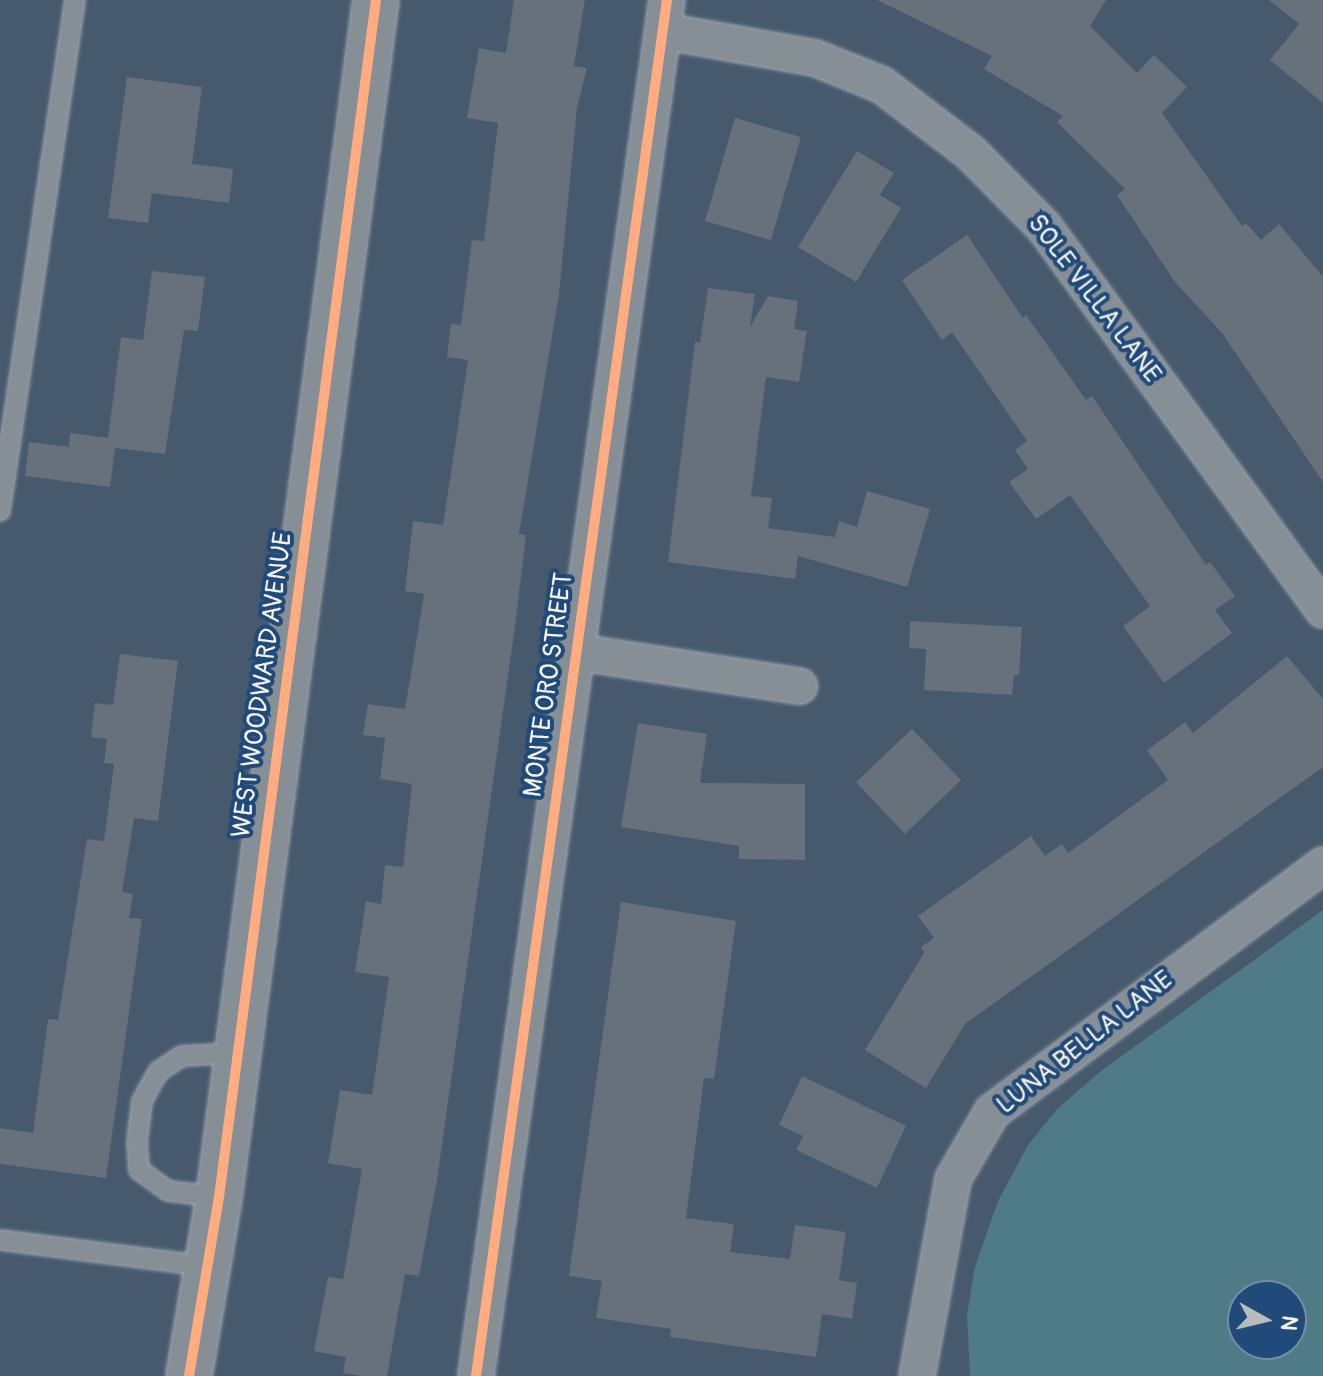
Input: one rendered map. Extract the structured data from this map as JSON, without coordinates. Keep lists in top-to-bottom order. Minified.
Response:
{"streets":{"street":["SOLE VILLA LANE","WEST WOODWARD AVENUE","MONTE ORO STREET","LUNA BELLA LANE"]},"crossings":[["SOLE VILLA LANE","MONTE ORO STREET"]],"north":"right"}
